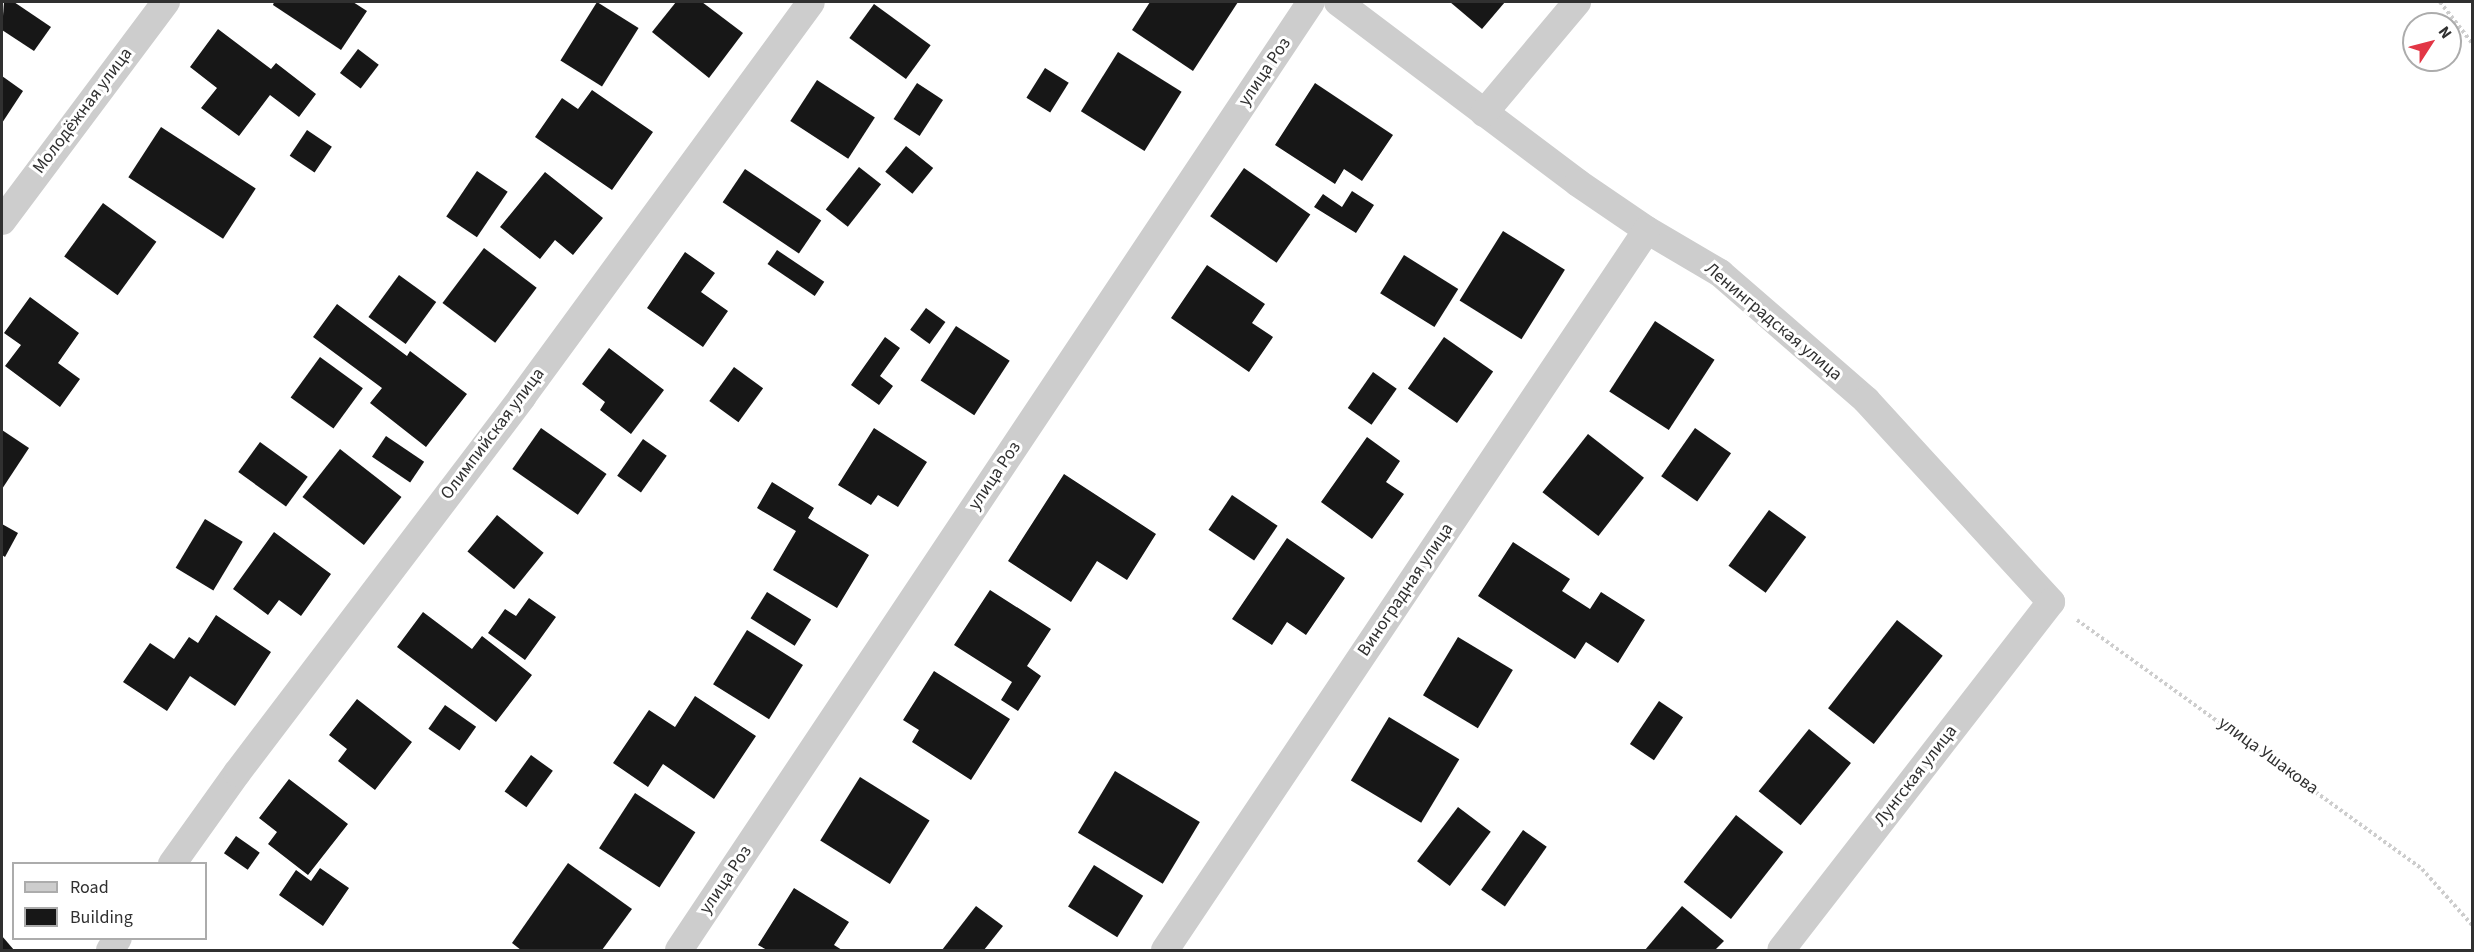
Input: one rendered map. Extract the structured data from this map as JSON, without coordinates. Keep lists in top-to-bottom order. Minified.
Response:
{"streets":{"street":["улица Роз","Молодёжная улица","Ленинградская улица","Олимпийская улица","Виноградная улица","Лунгская улица"],"path":["улица Ушакова"]},"crossings":[["Ленинградская улица","Виноградная улица"],["Ленинградская улица","улица Ушакова"],["Ленинградская улица","Лунгская улица"],["улица Ушакова","Лунгская улица"]],"legend":["Road","Building"],"north":"top right"}
